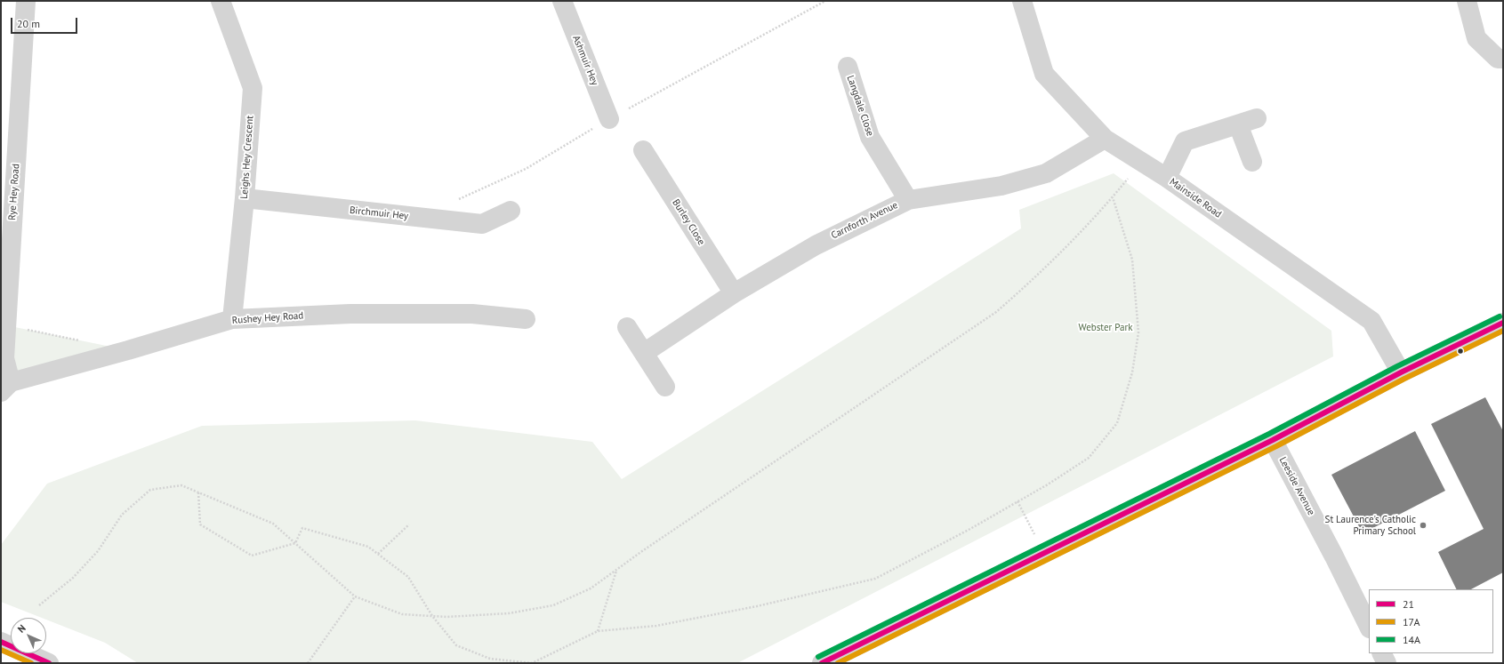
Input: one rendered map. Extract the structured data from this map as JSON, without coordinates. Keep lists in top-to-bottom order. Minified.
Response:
{"streets":{"street":["Ashmuir Hey","Langdale Close","Leighs Hey Crescent","Rye Hey Road","Mainside Road","Birchmuir Hey","Carnforth Avenue","Burley Close","Rushey Hey Road","Leeside Avenue"]},"crossings":[["Langdale Close","Carnforth Avenue"],["Leighs Hey Crescent","Birchmuir Hey"],["Leighs Hey Crescent","Rushey Hey Road"],["Rye Hey Road","Rushey Hey Road"],["Mainside Road","Carnforth Avenue"],["Carnforth Avenue","Burley Close"]],"parks":["Webster Park"],"places":["St Laurence's Catholic Primary School"],"lines":["transit line 14A","transit line 21","transit line 17A"],"legend":["21","17A","14A"],"scale_bar":"20 m","north":"top left"}
